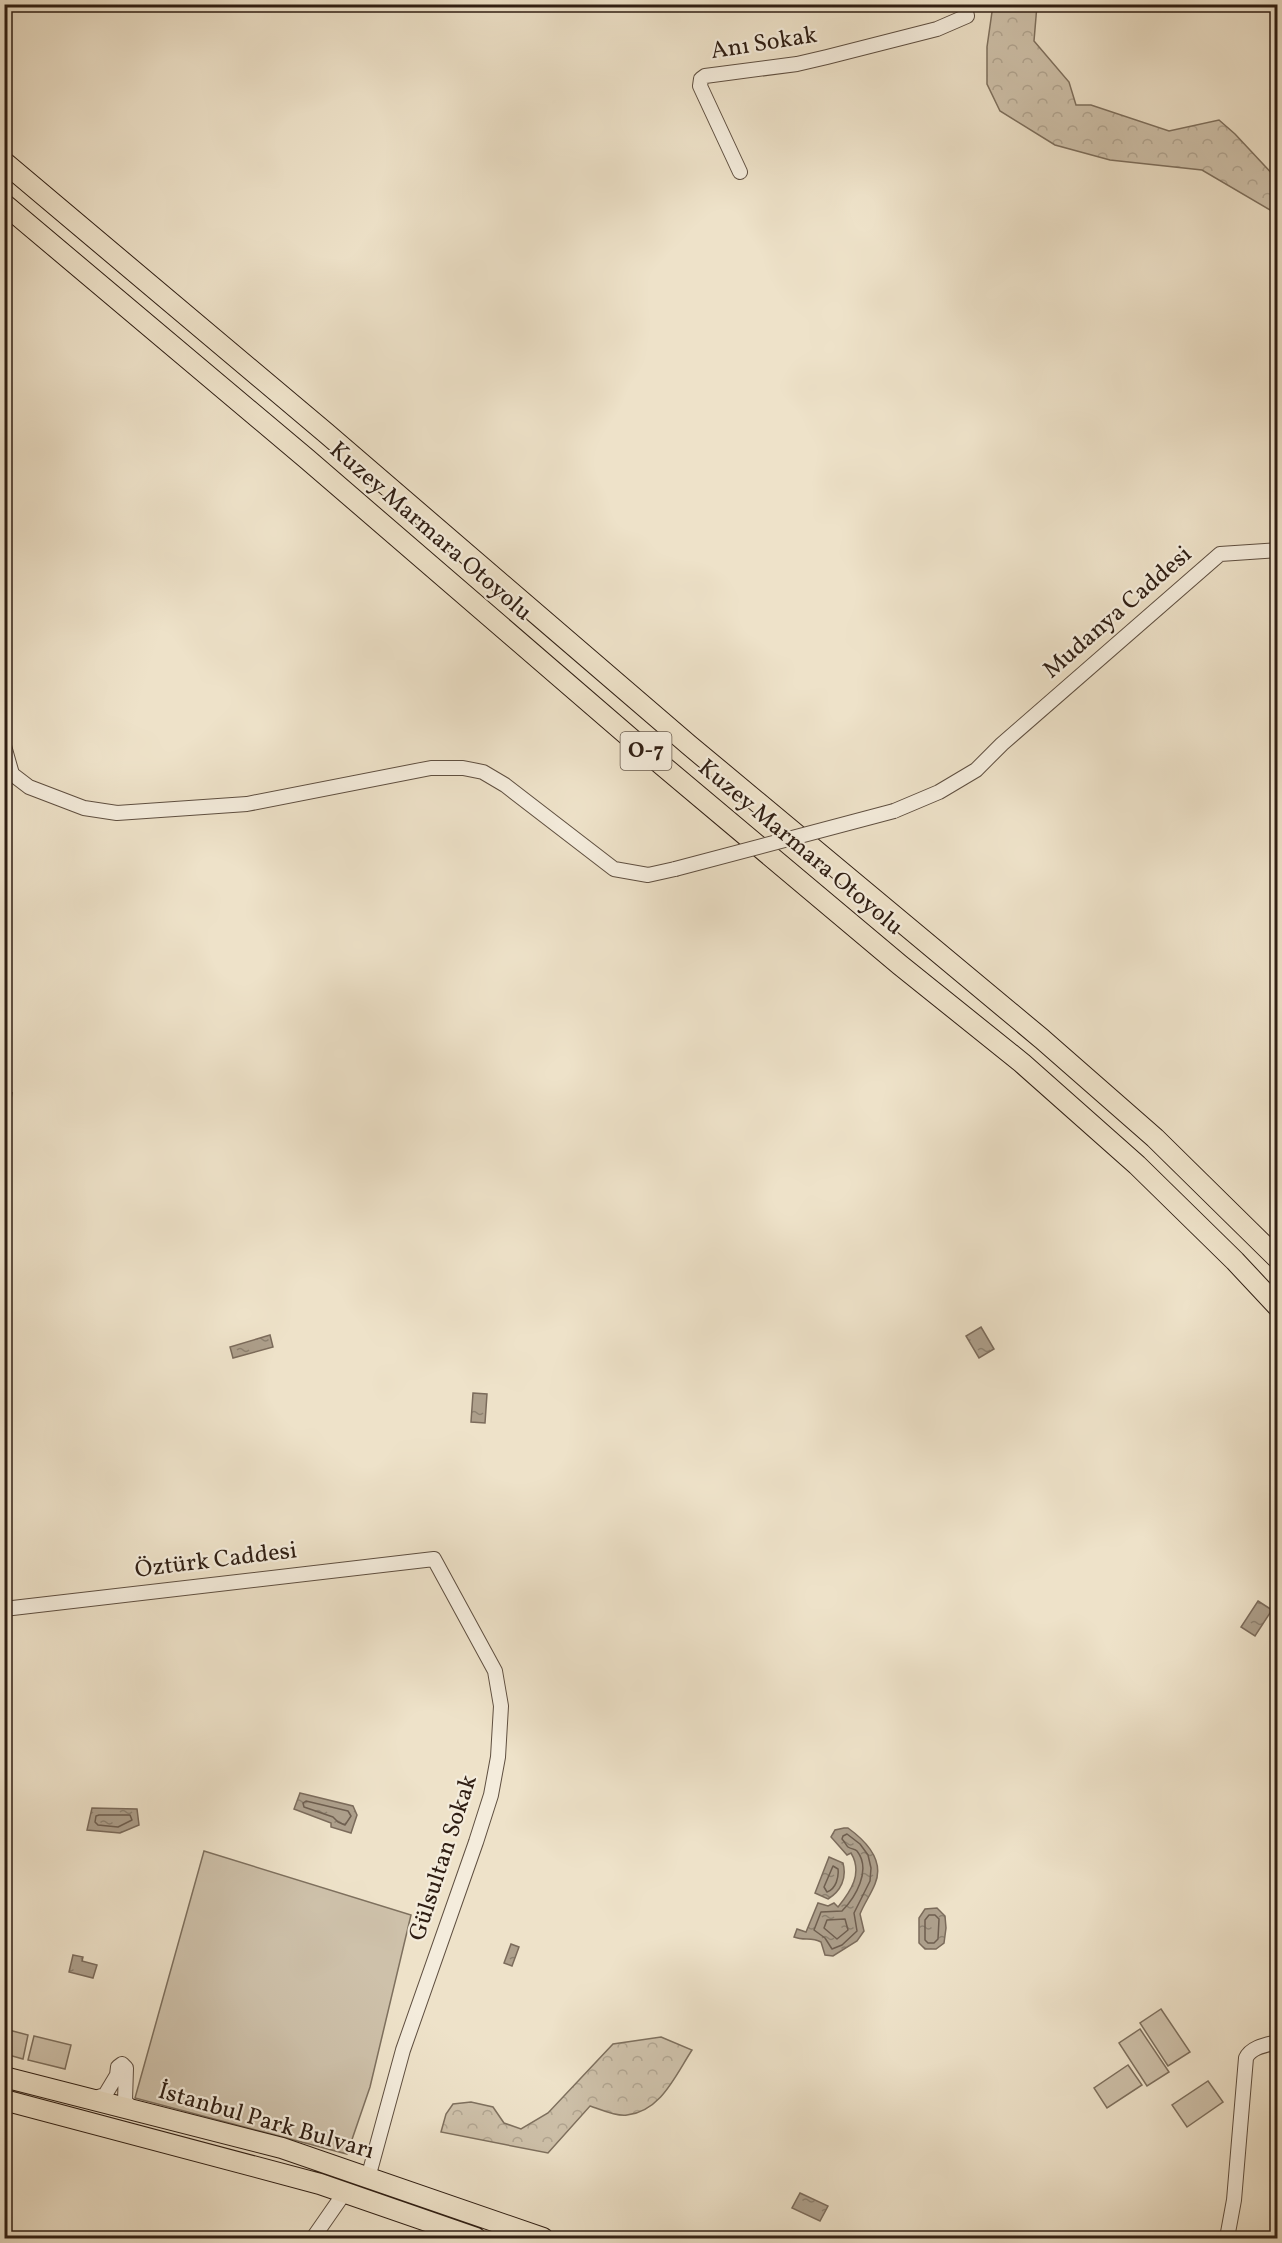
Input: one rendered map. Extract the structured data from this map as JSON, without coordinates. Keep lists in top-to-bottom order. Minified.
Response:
{"streets":{"highway":["Kuzey Marmara Otoyolu","O-7","İstanbul Park Bulvarı"],"street":["Anı Sokak","Mudanya Caddesi","Öztürk Caddesi","Gülsultan Sokak"]},"crossings":[["Öztürk Caddesi","Gülsultan Sokak"],["Gülsultan Sokak","İstanbul Park Bulvarı"]]}
